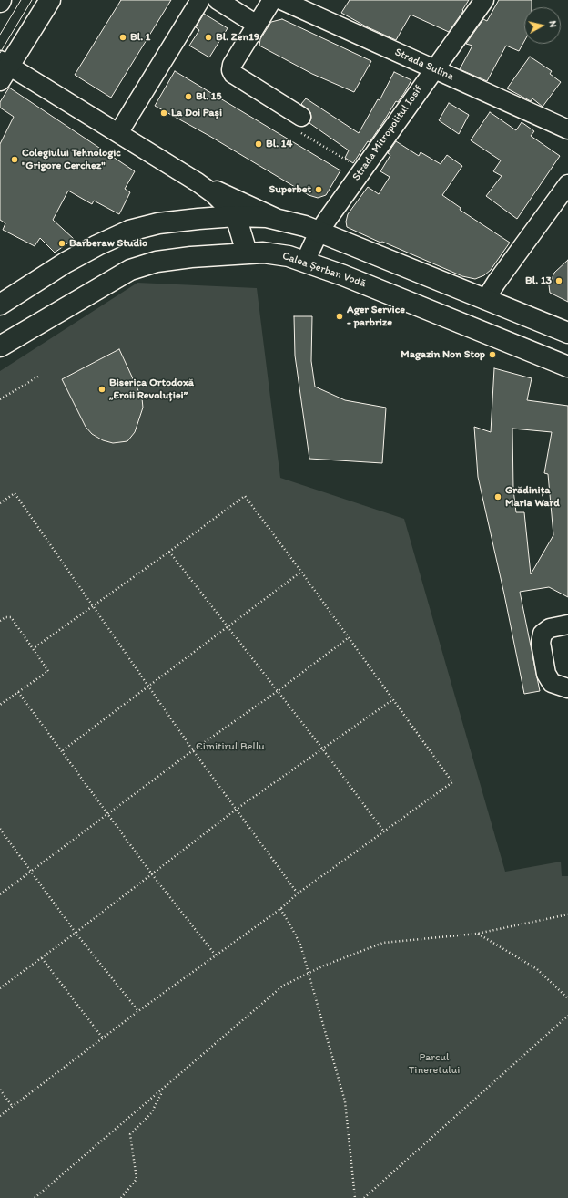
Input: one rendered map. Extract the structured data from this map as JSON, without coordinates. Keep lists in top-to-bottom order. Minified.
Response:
{"streets":{"main road":["Calea Șerban Vodă"],"street":["Strada Sulina","Strada Mitropolitul Iosif"]},"crossings":[["Strada Sulina","Strada Mitropolitul Iosif"],["Strada Mitropolitul Iosif","Calea Șerban Vodă"]],"parks":["Cimitirul Bellu","Parcul Tineretului"],"places":["Bl. 1","Bl. Zen19","Bl. 15","La Doi Pași","Bl. 14","Colegiului Tehnologic \"Grigore Cerchez\"","Superbet","Barberaw Studio","Bl. 13","Ager Service - parbrize","Magazin Non Stop","Biserica Ortodoxă „Eroii Revoluției”","Grădinița Maria Ward"],"north":"right"}
